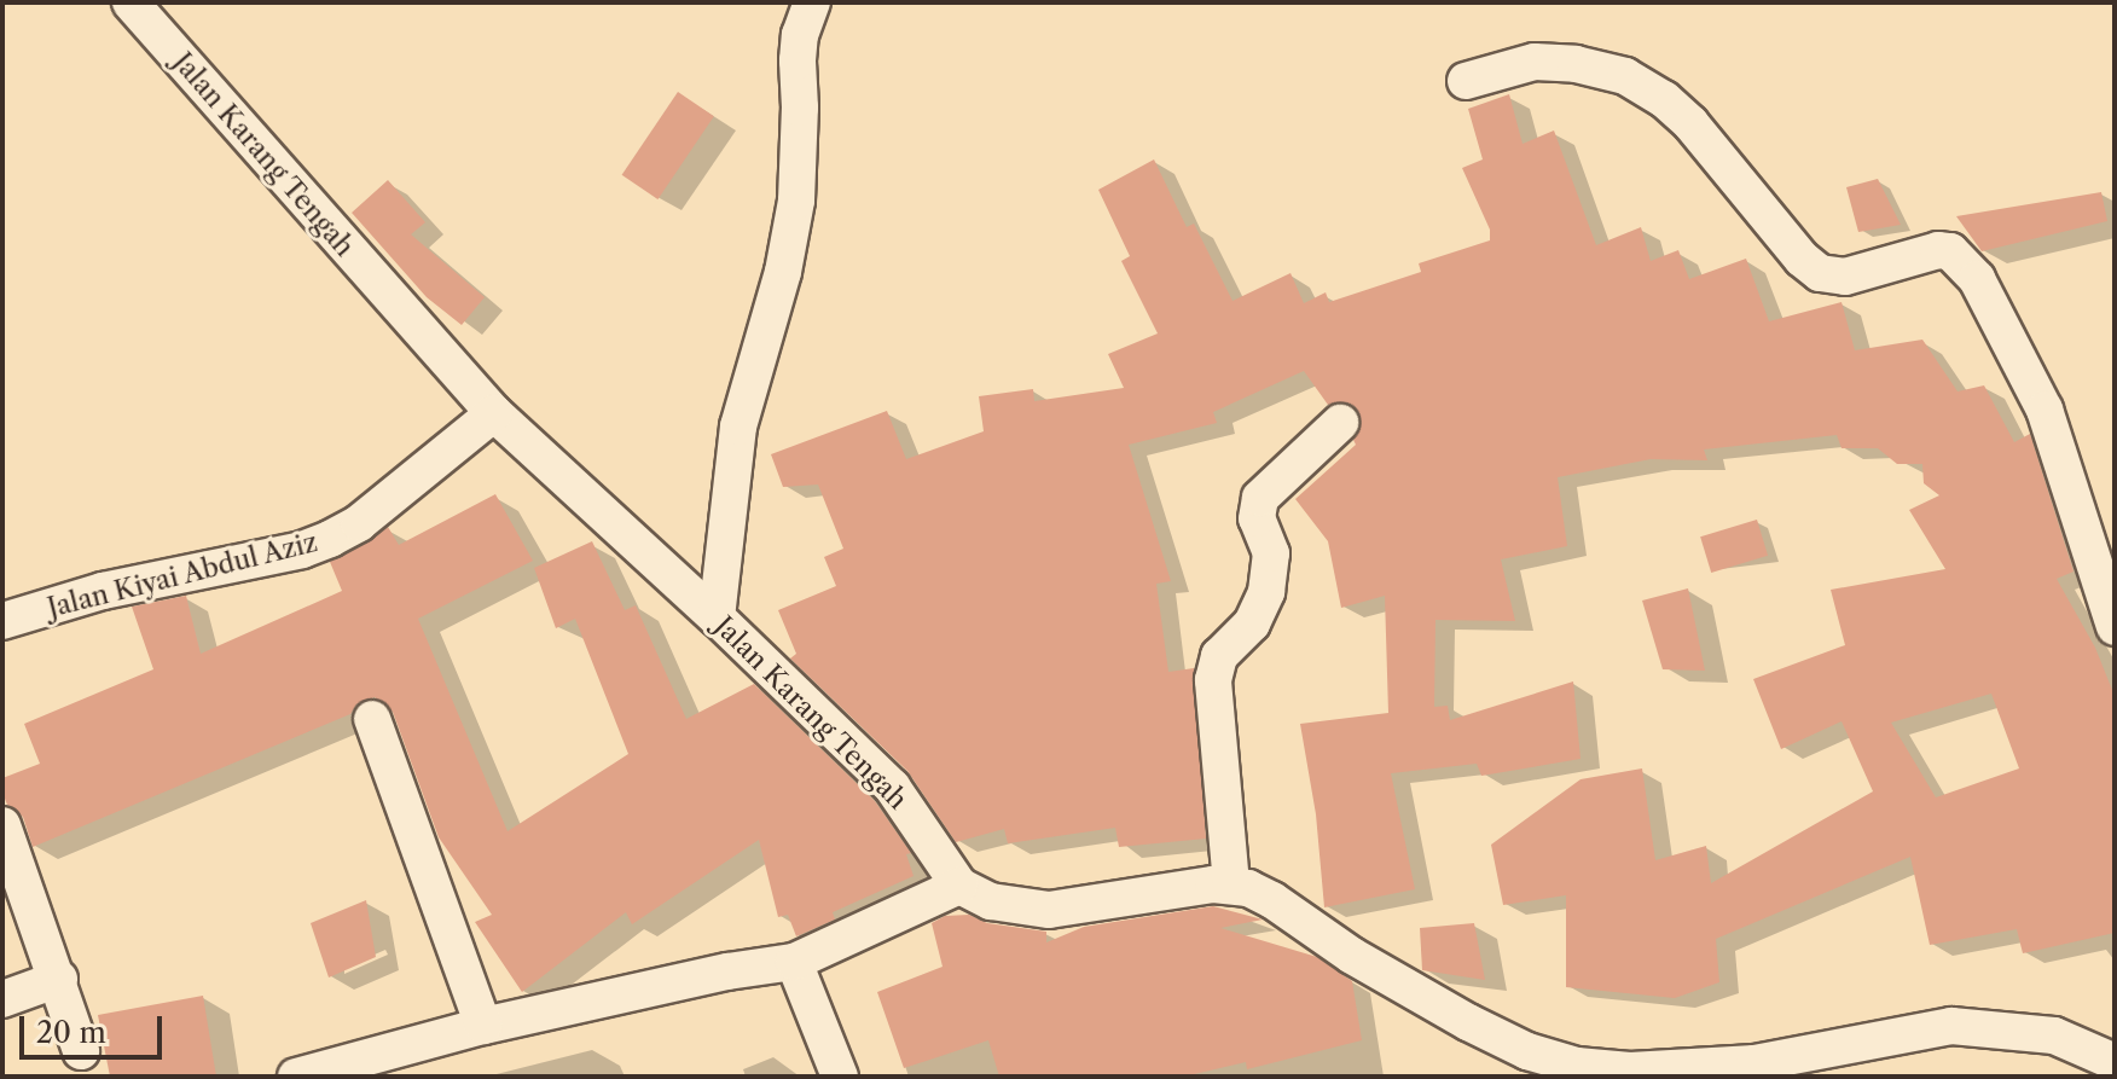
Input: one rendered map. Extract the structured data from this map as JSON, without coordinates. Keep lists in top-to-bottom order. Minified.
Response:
{"streets":{"street":["Jalan Karang Tengah","Jalan Kiyai Abdul Aziz"]},"crossings":[["Jalan Karang Tengah","Jalan Kiyai Abdul Aziz"]],"scale_bar":"20 m"}
